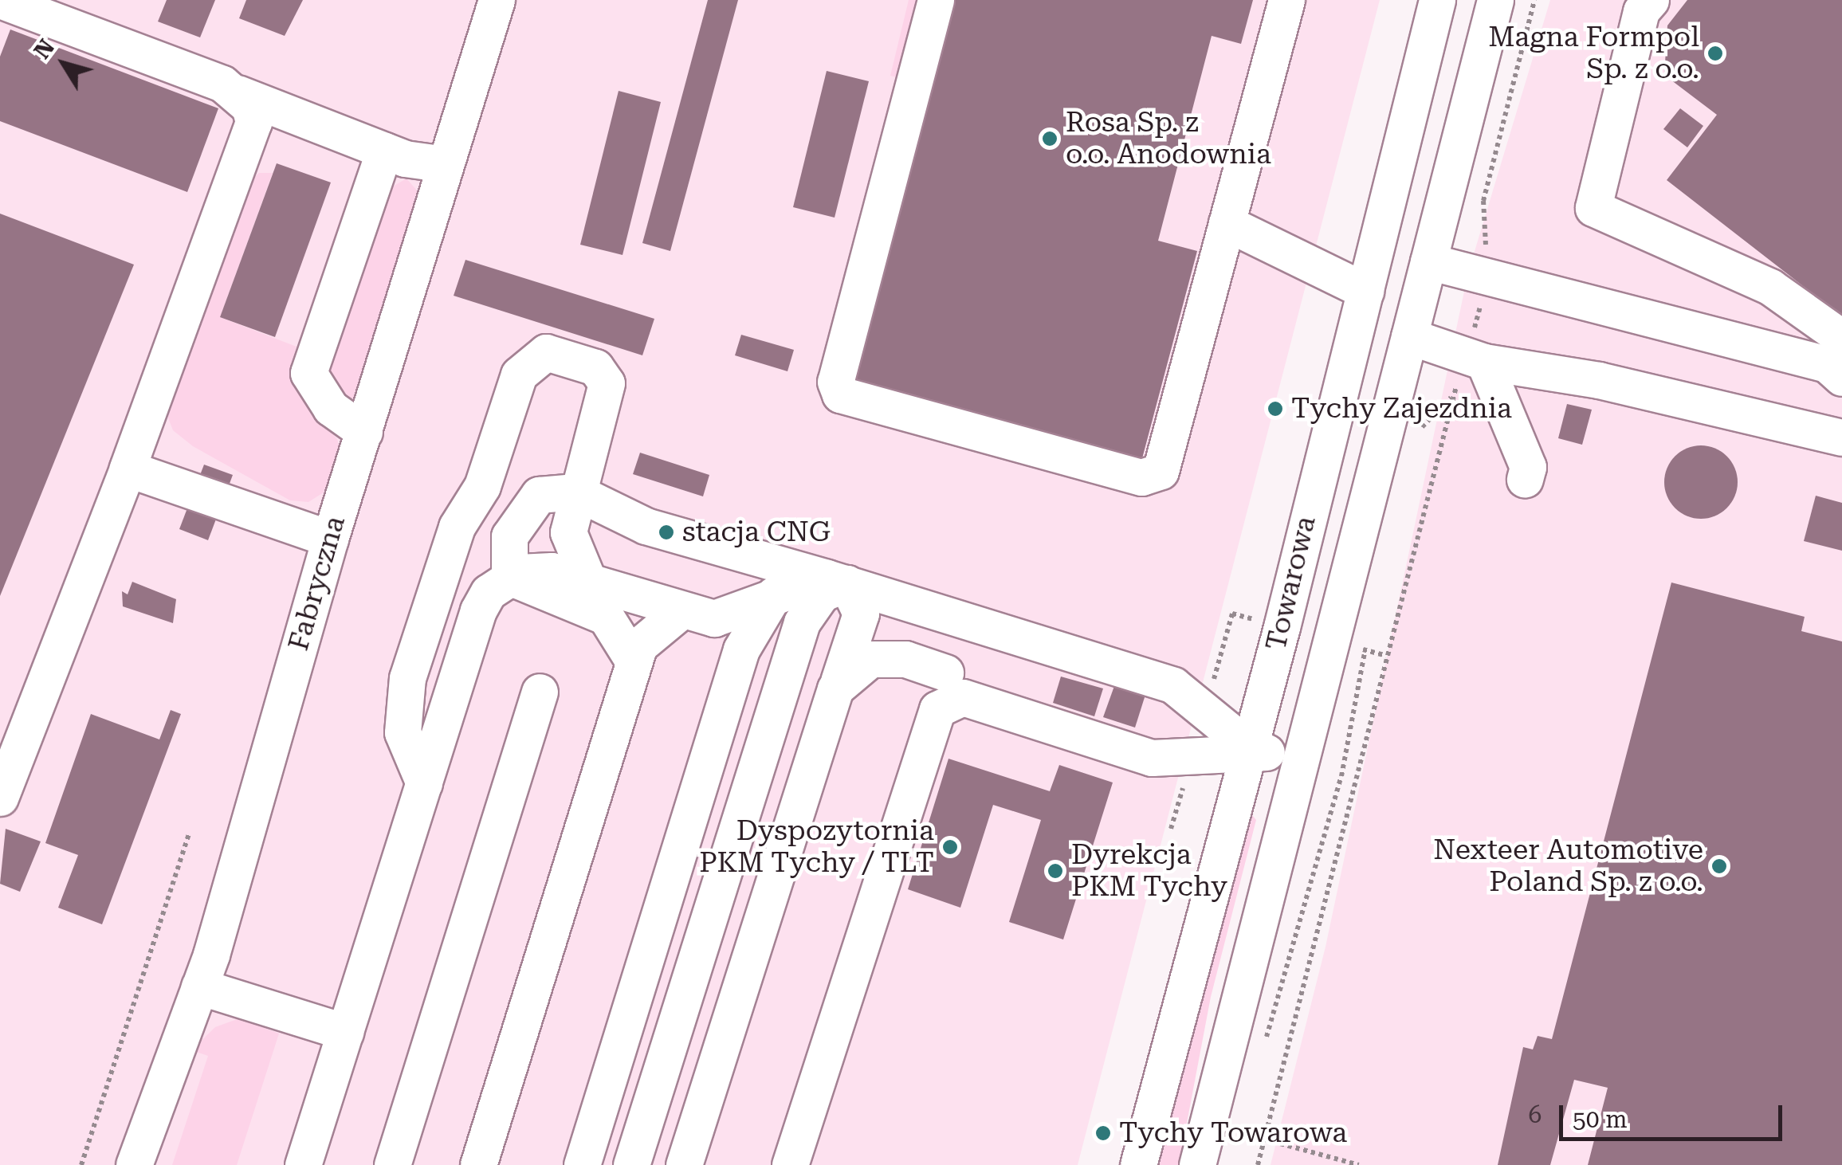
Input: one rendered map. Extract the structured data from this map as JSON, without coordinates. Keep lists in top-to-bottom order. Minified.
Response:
{"streets":{"street":["Fabryczna","Towarowa"]},"places":["Magna Formpol Sp. z o.o.","Rosa Sp. z o.o. Anodownia","Tychy Zajezdnia","stacja CNG","Dyspozytornia PKM Tychy / TLT","Nexteer Automotive Poland Sp. z o.o.","Dyrekcja PKM Tychy","Tychy Towarowa"],"house_numbers":["6"],"scale_bar":"50 m","north":"top left"}
